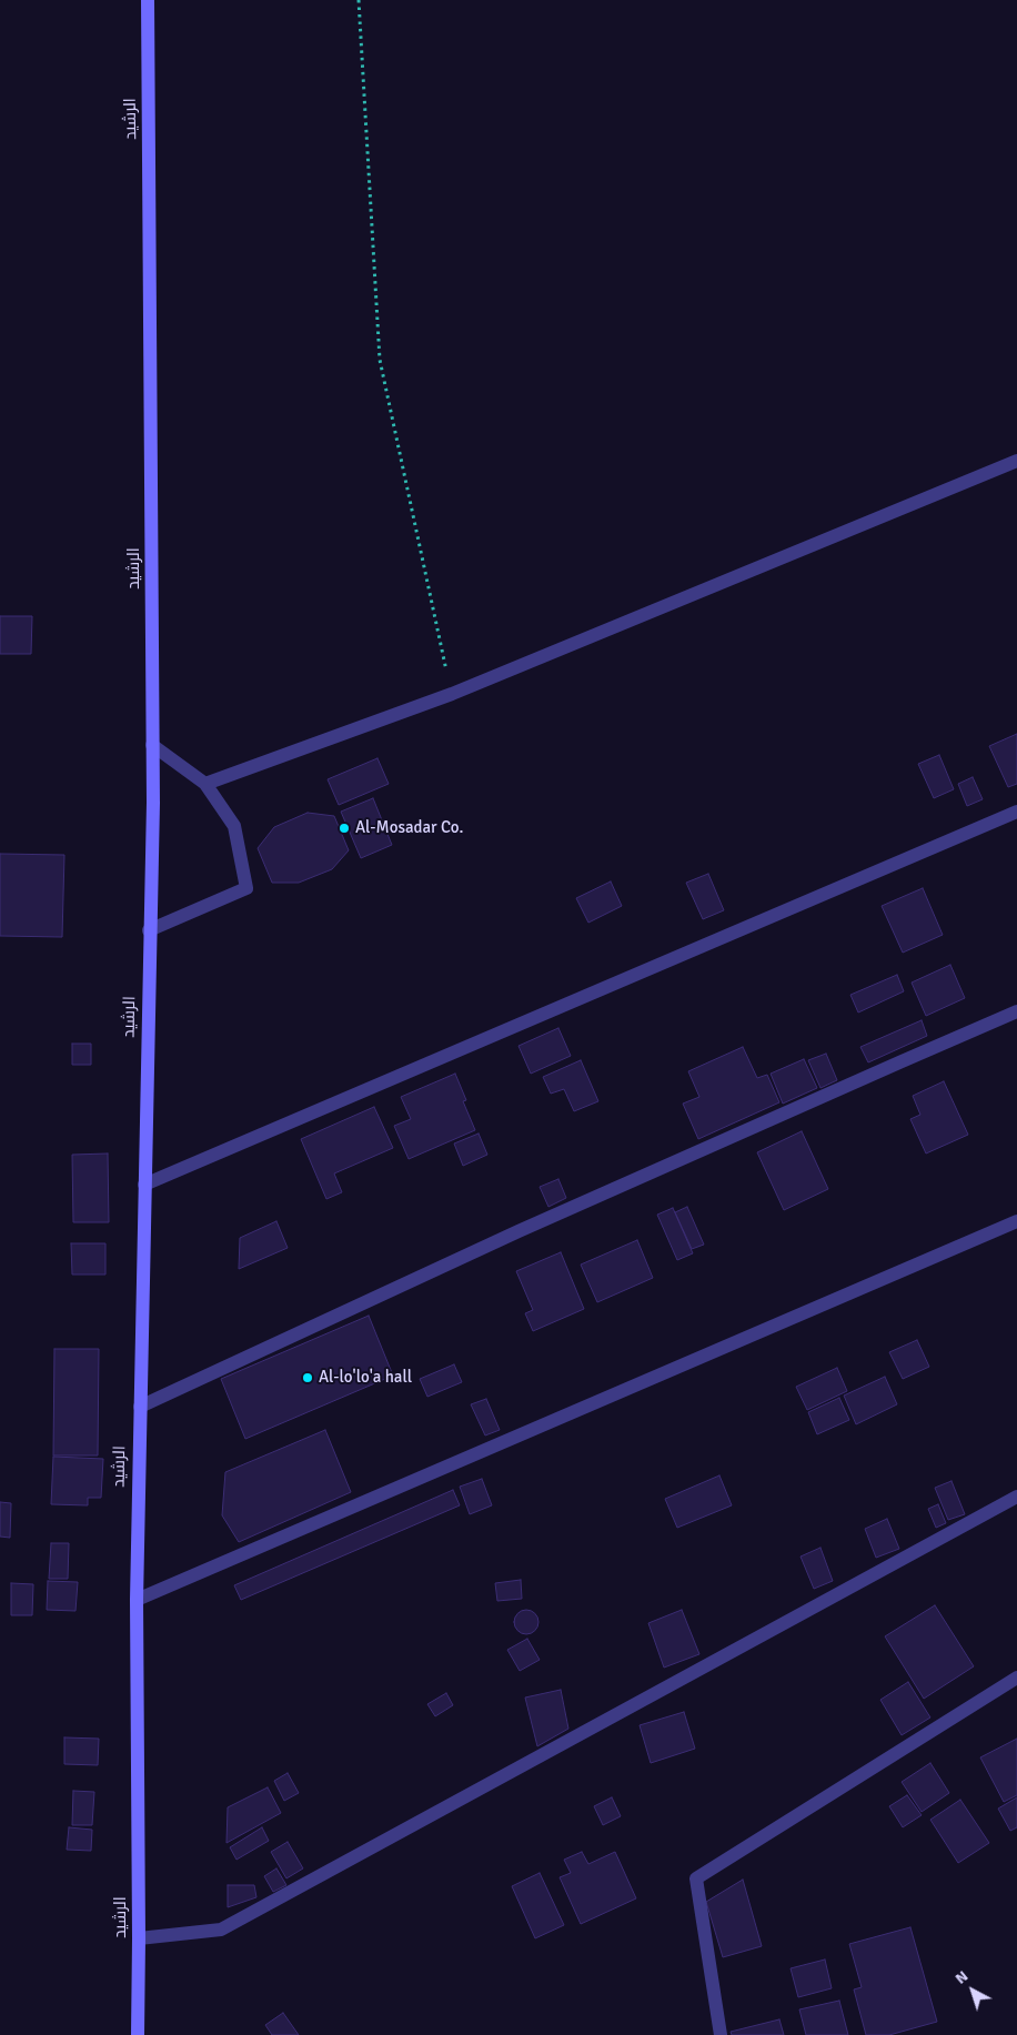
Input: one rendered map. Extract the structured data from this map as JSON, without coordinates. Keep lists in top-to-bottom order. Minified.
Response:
{"streets":{"main road":["الرشيد"]},"places":["Al-Mosadar Co.","Al-lo'lo'a hall"],"north":"top left"}
